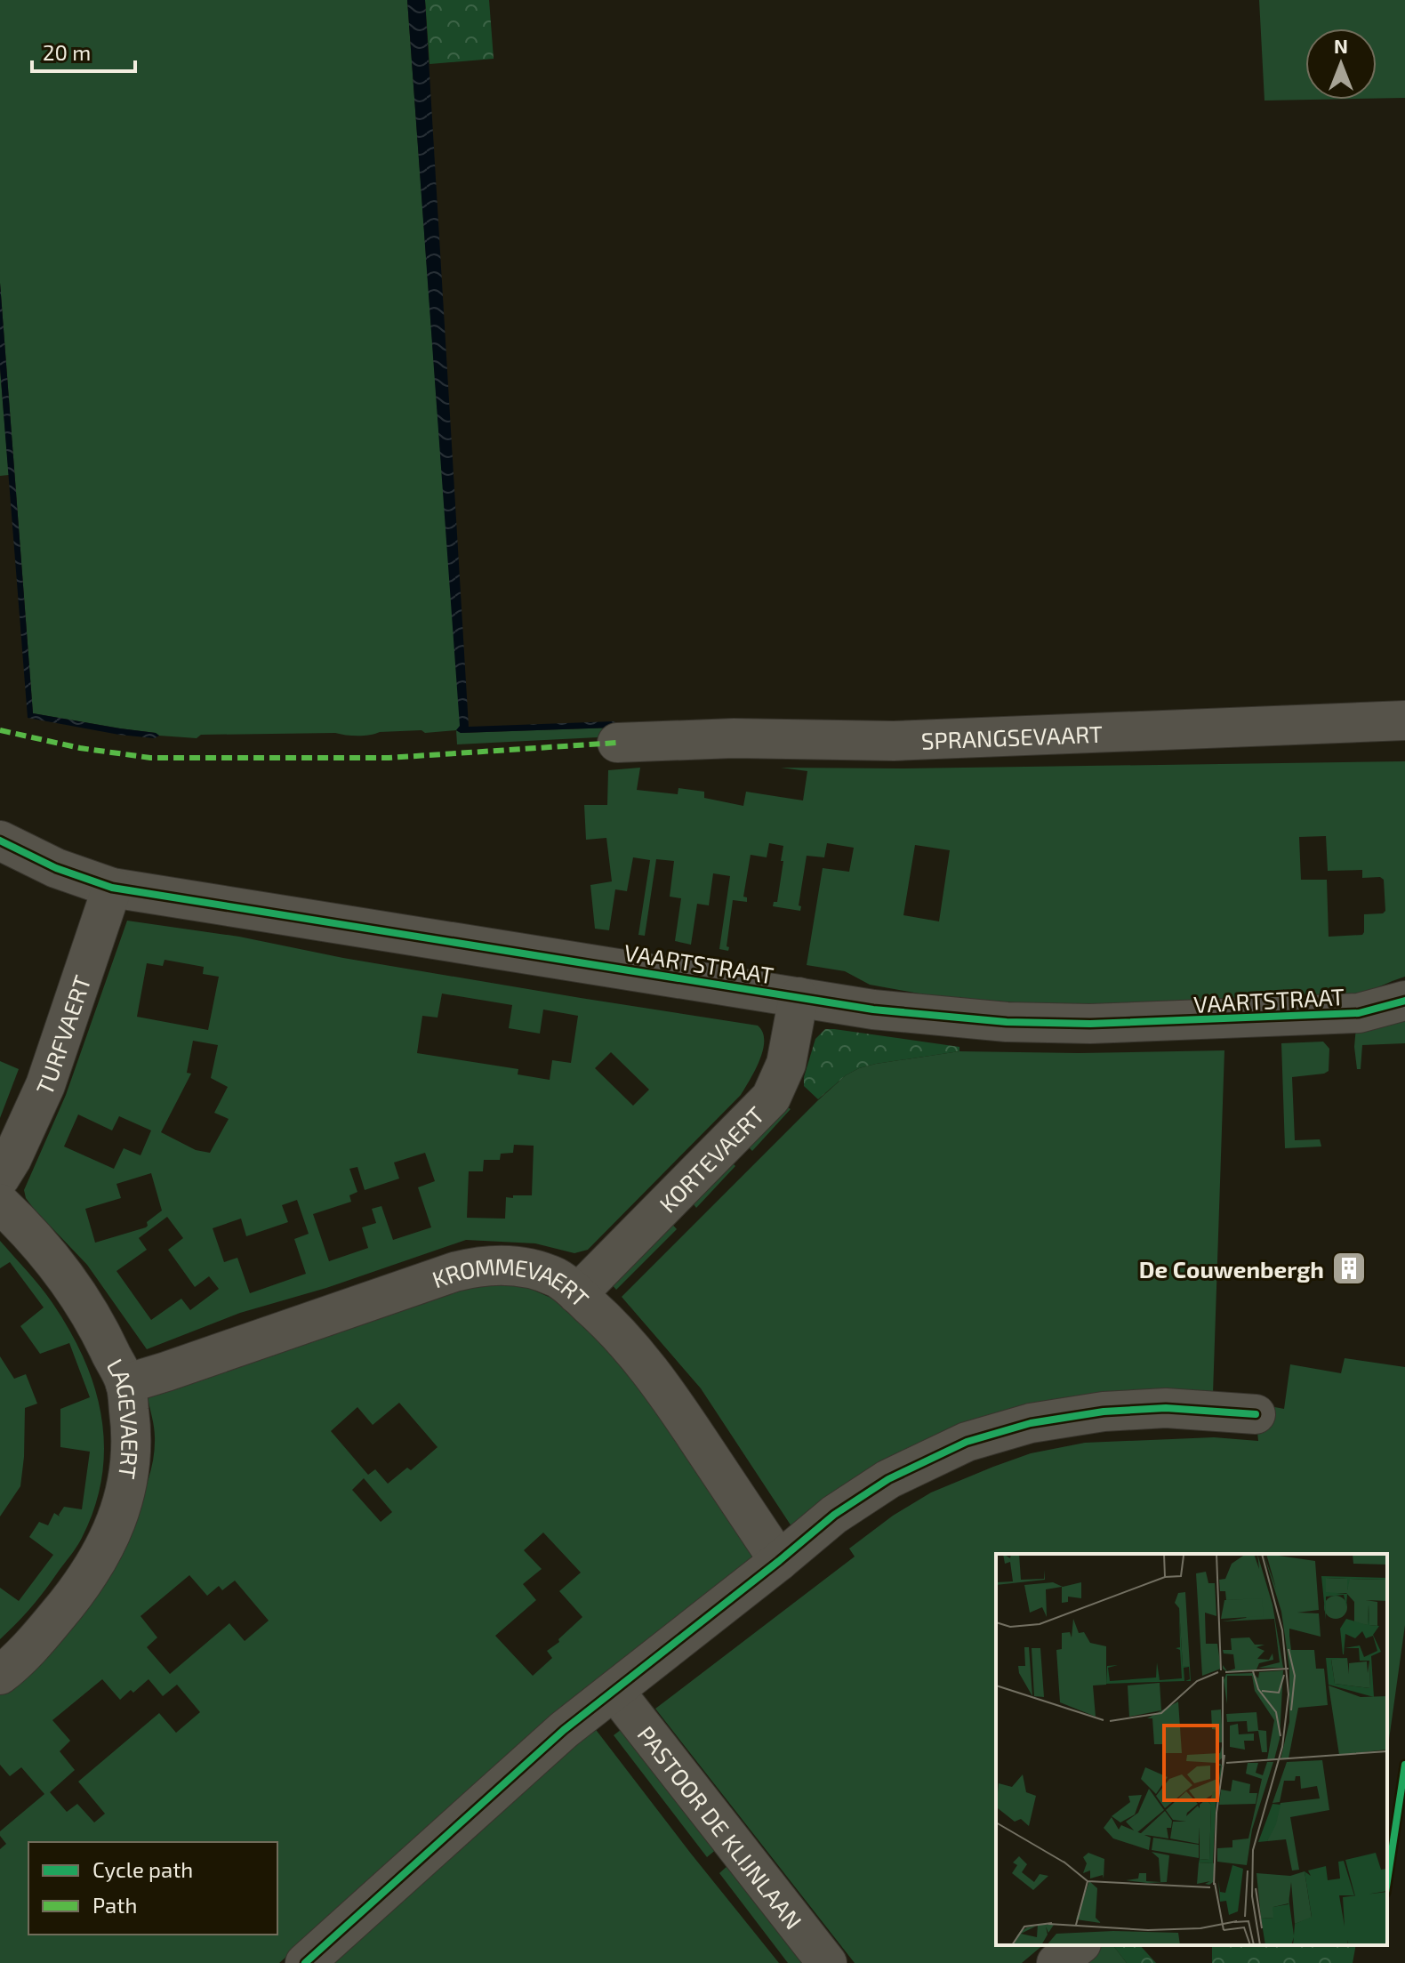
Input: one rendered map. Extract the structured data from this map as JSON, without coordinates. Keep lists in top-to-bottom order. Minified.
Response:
{"streets":{"street":["SPRANGSEVAART","VAARTSTRAAT","TURFVAERT","KORTEVAERT","KROMMEVAERT","LAGEVAERT","PASTOOR DE KLIJNLAAN"]},"crossings":[["VAARTSTRAAT","TURFVAERT"],["VAARTSTRAAT","KORTEVAERT"],["KORTEVAERT","KROMMEVAERT"],["KROMMEVAERT","LAGEVAERT"]],"places":{"building":["De Couwenbergh"]},"legend":["Cycle path","Path"],"scale_bar":"20 m","north":"top"}
